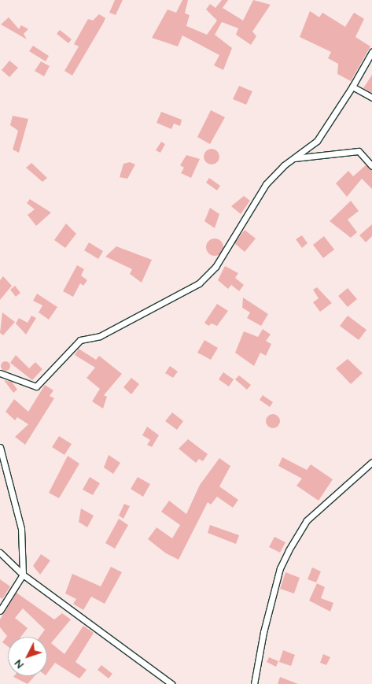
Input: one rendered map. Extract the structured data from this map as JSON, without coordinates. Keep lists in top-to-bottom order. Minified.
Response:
{"north":"bottom left"}
